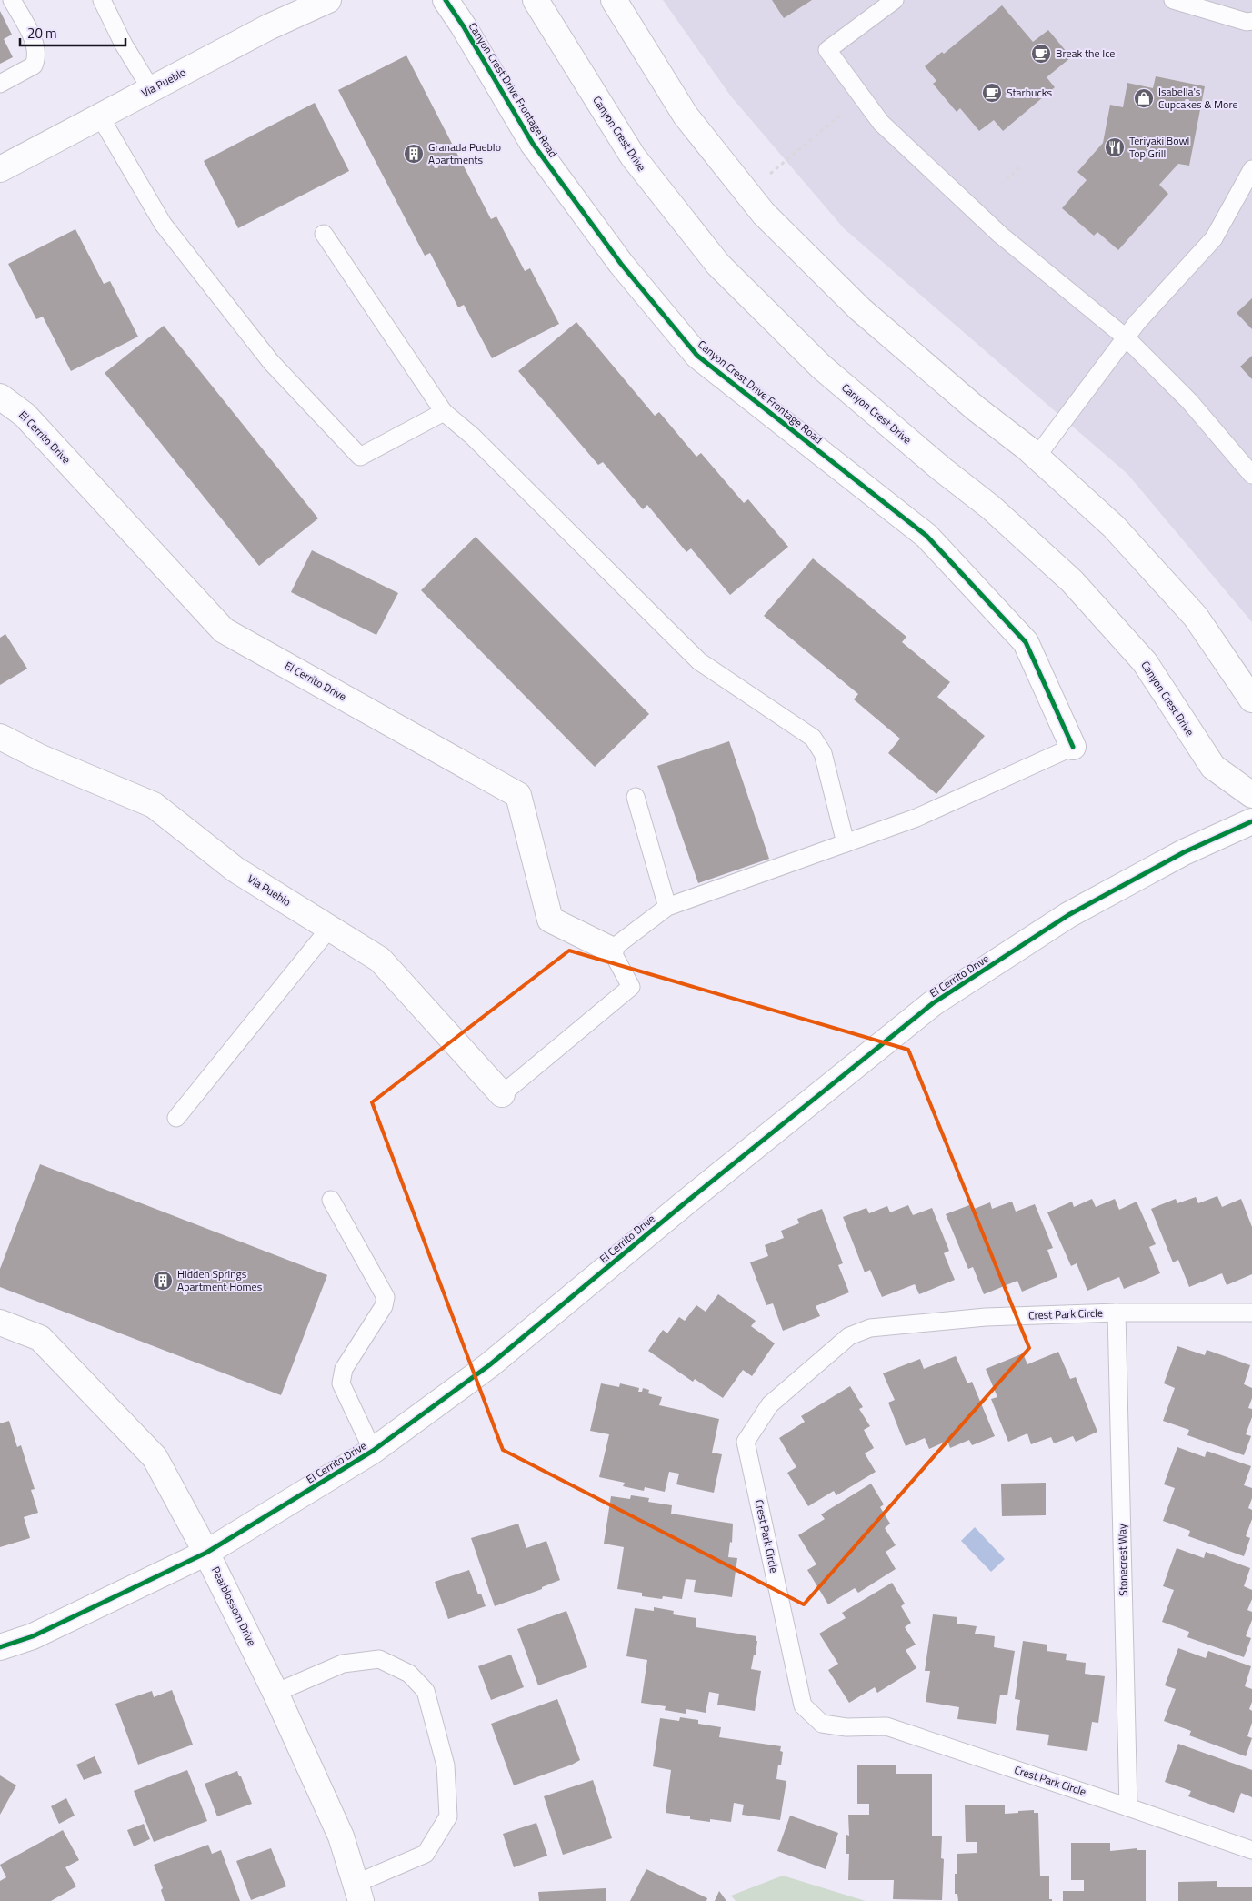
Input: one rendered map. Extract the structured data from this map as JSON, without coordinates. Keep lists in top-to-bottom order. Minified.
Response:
{"streets":{"street":["Via Pueblo","Canyon Crest Drive Frontage Road","Canyon Crest Drive","El Cerrito Drive","Pearblossom Drive"],"lane":["Crest Park Circle","Stonecrest Way"]},"crossings":[["El Cerrito Drive","Pearblossom Drive"],["Crest Park Circle","Stonecrest Way"]],"places":{"cafe":["Break the Ice","Starbucks"],"shop":["Isabella's Cupcakes & More"],"restaurant":["Teriyaki Bowl Top Grill"],"building":["Granada Pueblo Apartments","Hidden Springs Apartment Homes"]},"scale_bar":"20 m"}
